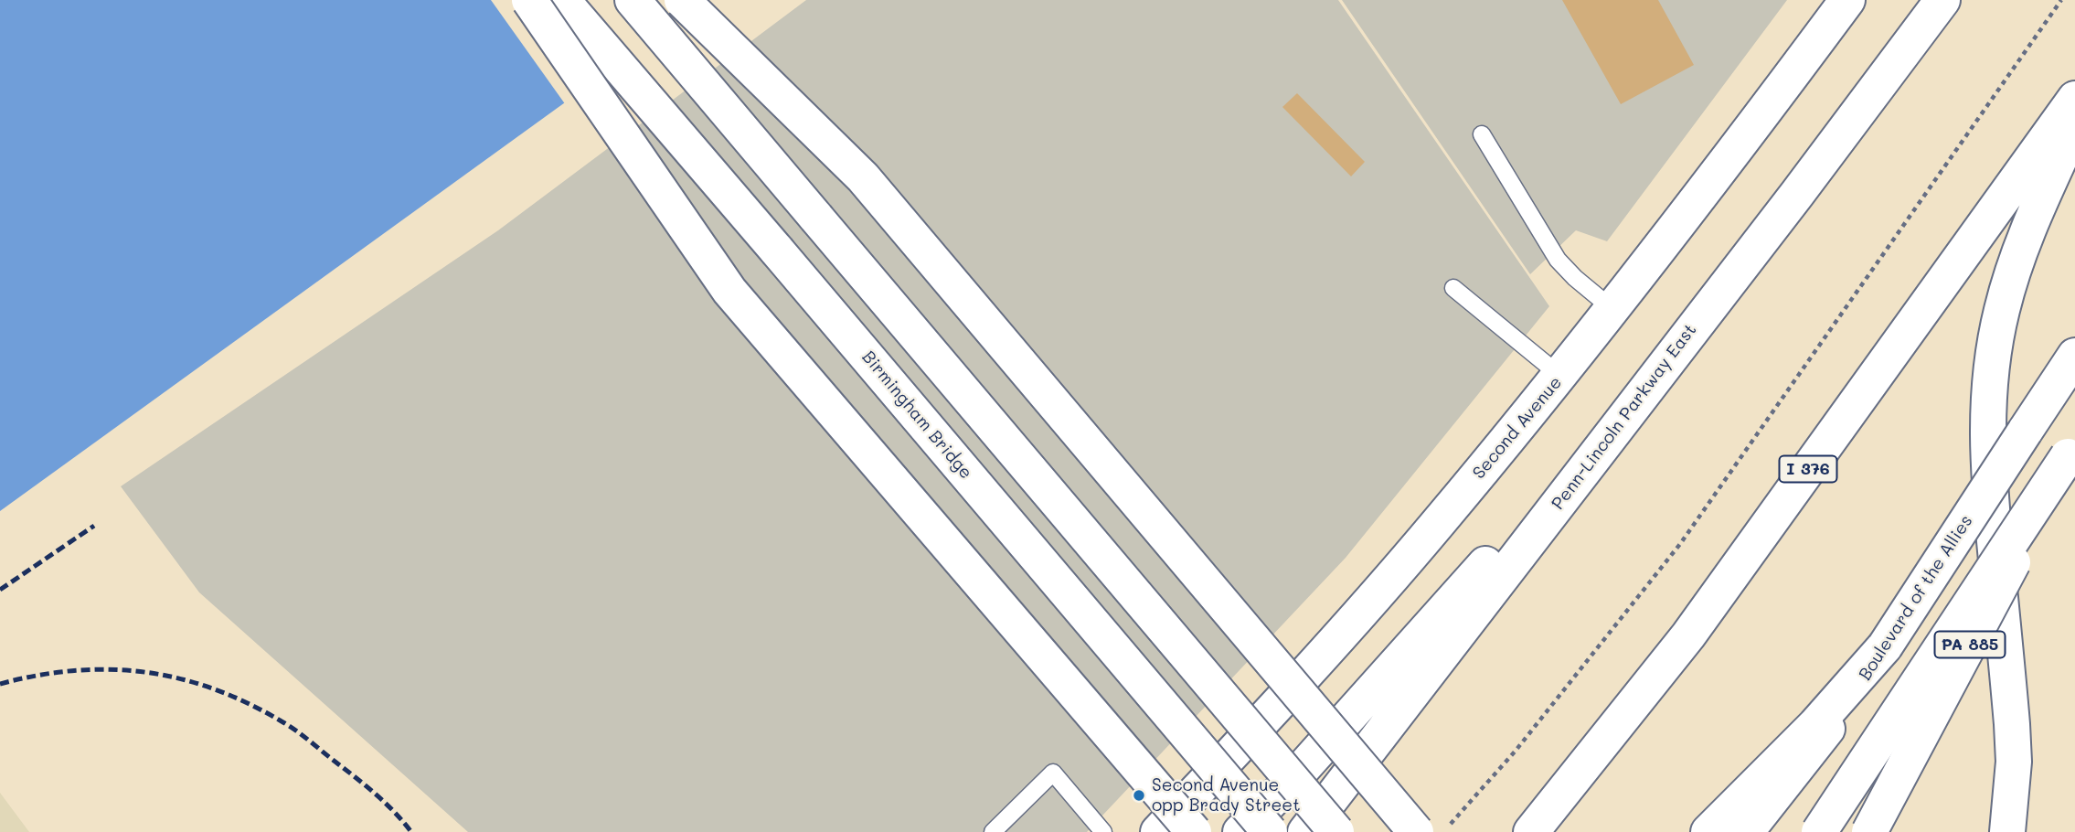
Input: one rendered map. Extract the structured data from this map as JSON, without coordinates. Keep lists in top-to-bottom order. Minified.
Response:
{"streets":{"main road":["Birmingham Bridge","Penn-Lincoln Parkway East","Second Avenue","I 376","Boulevard of the Allies","PA 885"]},"places":["Second Avenue opp Brady Street"]}
